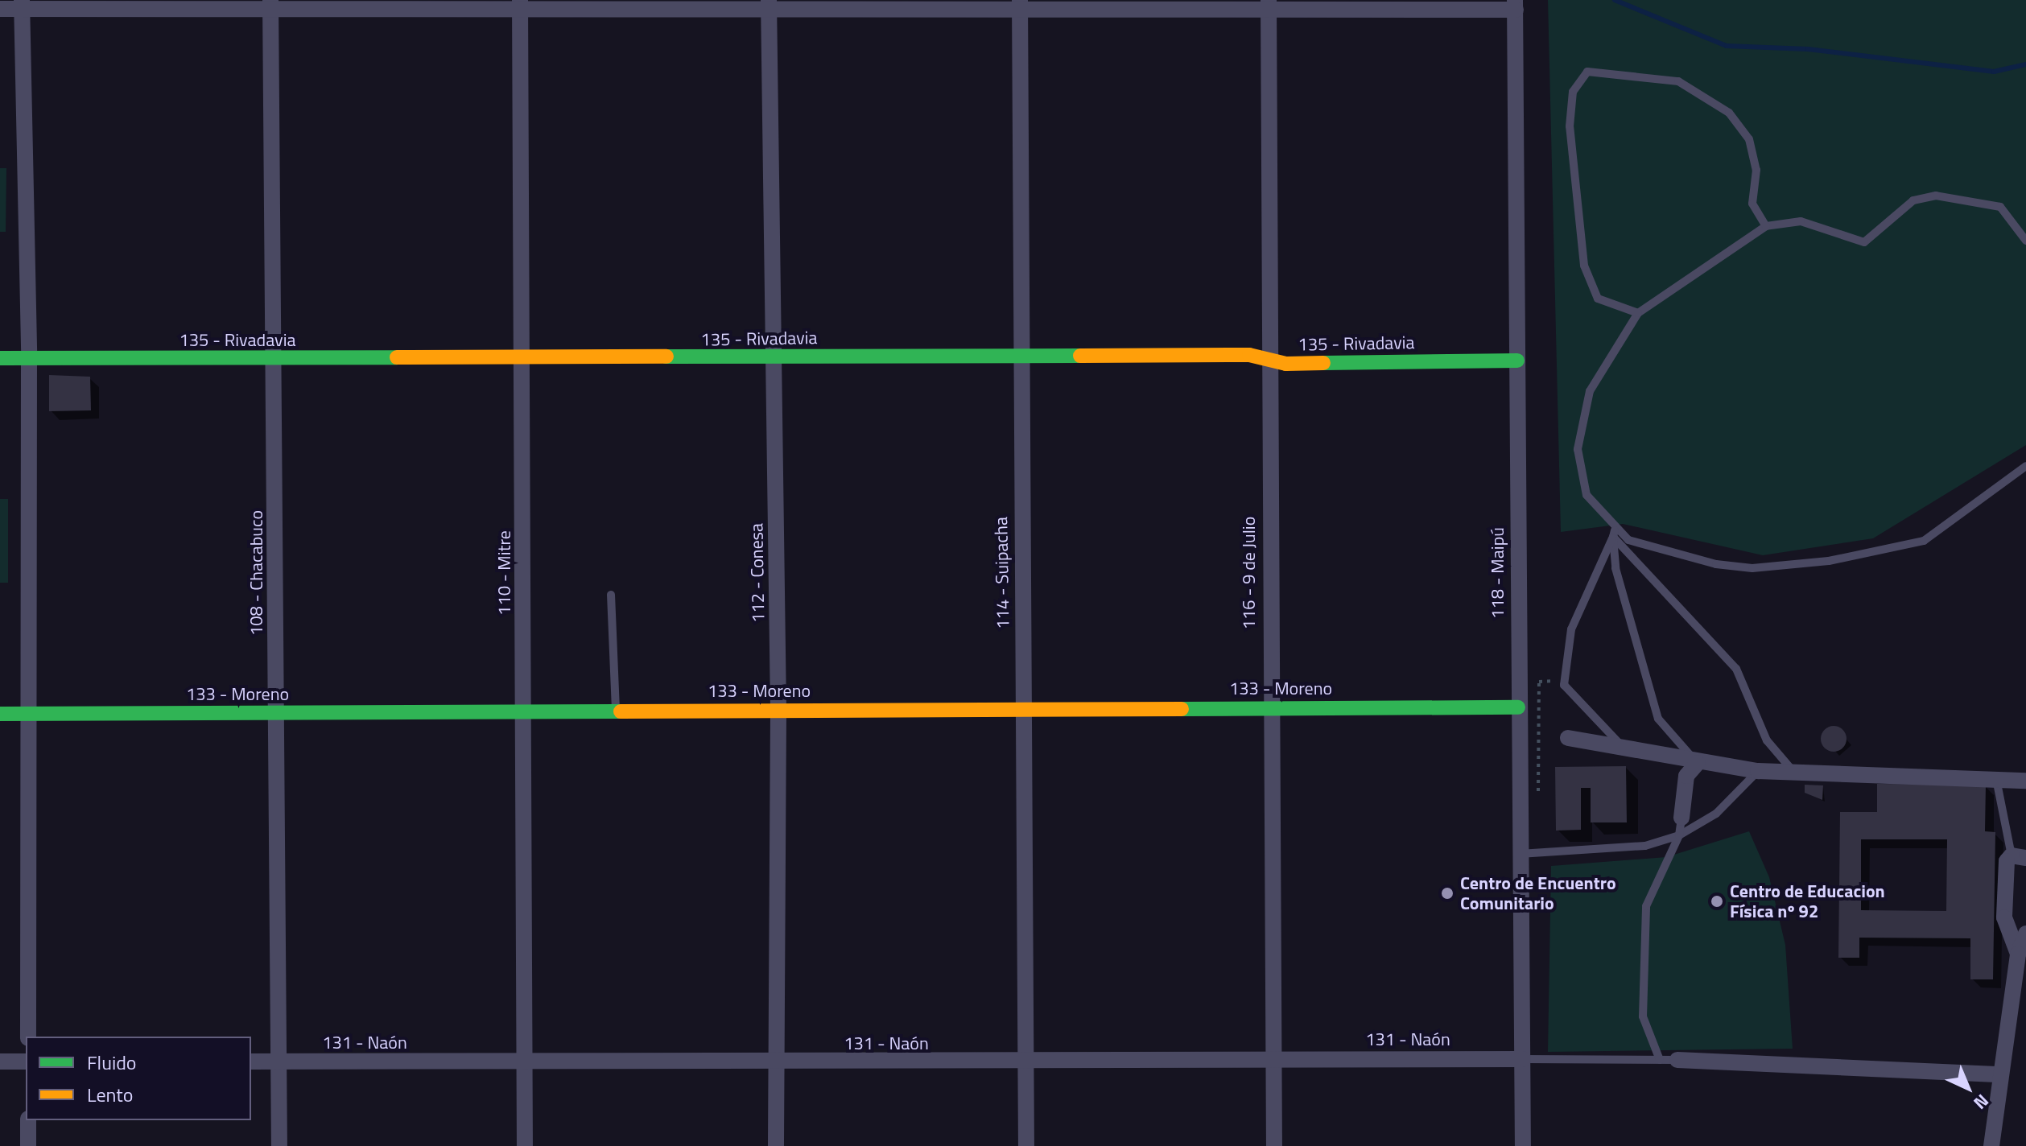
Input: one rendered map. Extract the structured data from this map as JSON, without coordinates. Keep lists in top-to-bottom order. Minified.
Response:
{"streets":{"street":["135 - Rivadavia","108 - Chacabuco","110 - Mitre","112 - Conesa","114 - Suipacha","116 - 9 de Julio","118 - Maipú","133 - Moreno","131 - Naón"]},"crossings":[["135 - Rivadavia","108 - Chacabuco"],["135 - Rivadavia","110 - Mitre"],["135 - Rivadavia","112 - Conesa"],["135 - Rivadavia","114 - Suipacha"],["135 - Rivadavia","116 - 9 de Julio"],["135 - Rivadavia","118 - Maipú"],["108 - Chacabuco","133 - Moreno"],["108 - Chacabuco","131 - Naón"],["110 - Mitre","133 - Moreno"],["110 - Mitre","131 - Naón"],["112 - Conesa","133 - Moreno"],["112 - Conesa","131 - Naón"],["114 - Suipacha","133 - Moreno"],["114 - Suipacha","131 - Naón"],["116 - 9 de Julio","133 - Moreno"],["116 - 9 de Julio","131 - Naón"],["118 - Maipú","133 - Moreno"],["118 - Maipú","131 - Naón"]],"places":["Centro de Encuentro Comunitario","Centro de Educacion Física nº 92"],"legend":["Fluido","Lento"],"north":"bottom right"}
